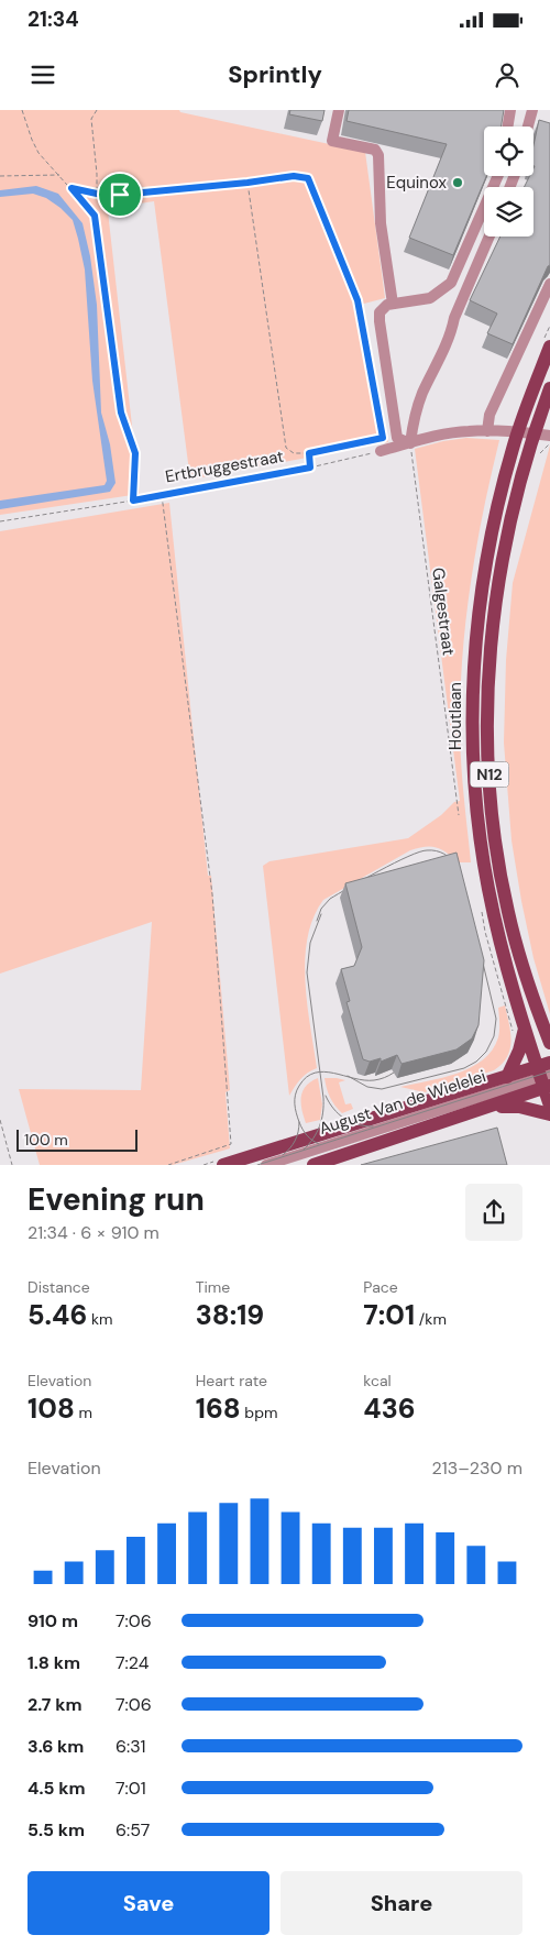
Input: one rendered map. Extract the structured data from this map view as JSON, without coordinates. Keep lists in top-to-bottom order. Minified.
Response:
{"streets":{"main road":["Houtlaan","N12","August Van de Wielelei"],"path":["Ertbruggestraat","Galgestraat"]},"crossings":[["Houtlaan","August Van de Wielelei"]],"places":["Equinox"],"scale_bar":"100 m","page":{"status":"21:34","header":"Sprintly","scale":"100 m","heading":["Evening run","21:34 · 6 × 910 m"],"stats":[["Distance","5.46 km"],["Time","38:19"],["Pace","7:01 /km"],["Elevation","108 m"],["Heart rate","168 bpm"],["kcal","436"]],"chart":["Elevation","213–230 m"],"list":[{"name":"910 m","note":"7:06"},{"name":"1.8 km","note":"7:24"},{"name":"2.7 km","note":"7:06"},{"name":"3.6 km","note":"6:31"},{"name":"4.5 km","note":"7:01"},{"name":"5.5 km","note":"6:57"}],"buttons":["Save","Share"]}}
